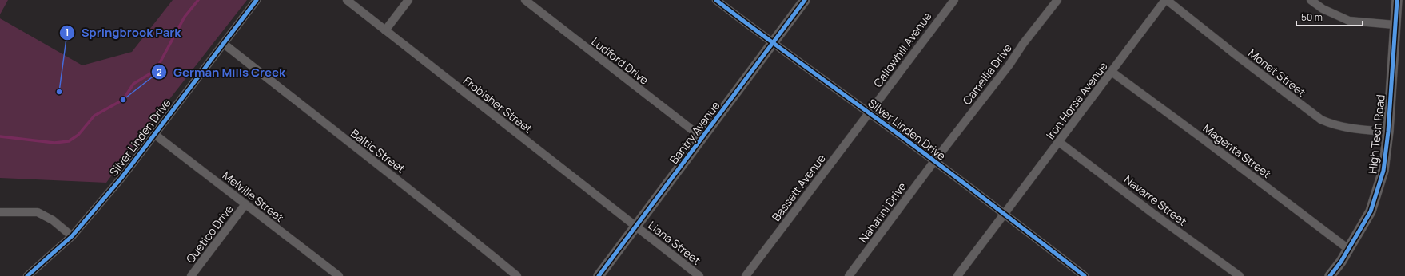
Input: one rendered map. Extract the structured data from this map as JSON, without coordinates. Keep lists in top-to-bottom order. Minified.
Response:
{"streets":{"street":["Callowhill Avenue","Ludford Drive","Monet Street","Camellia Drive","Iron Horse Avenue","Frobisher Street","Silver Linden Drive","Bantry Avenue","High Tech Road","Baltic Street","Magenta Street","Bassett Avenue","Melville Street","Navarre Street","Nahanni Drive","Quetico Drive","Liana Street"]},"crossings":[["Callowhill Avenue","Silver Linden Drive"],["Callowhill Avenue","Bassett Avenue"],["Ludford Drive","Bantry Avenue"],["Monet Street","Iron Horse Avenue"],["Monet Street","High Tech Road"],["Camellia Drive","Silver Linden Drive"],["Camellia Drive","Nahanni Drive"],["Iron Horse Avenue","Silver Linden Drive"],["Iron Horse Avenue","Magenta Street"],["Iron Horse Avenue","Navarre Street"],["Frobisher Street","Bantry Avenue"],["Frobisher Street","Liana Street"],["Silver Linden Drive","Bantry Avenue"],["Silver Linden Drive","Baltic Street"],["Silver Linden Drive","Bassett Avenue"],["Silver Linden Drive","Melville Street"],["Silver Linden Drive","Nahanni Drive"],["Bantry Avenue","Liana Street"],["High Tech Road","Magenta Street"],["Melville Street","Quetico Drive"]],"places":["Springbrook Park","German Mills Creek"],"scale_bar":"50 m"}
